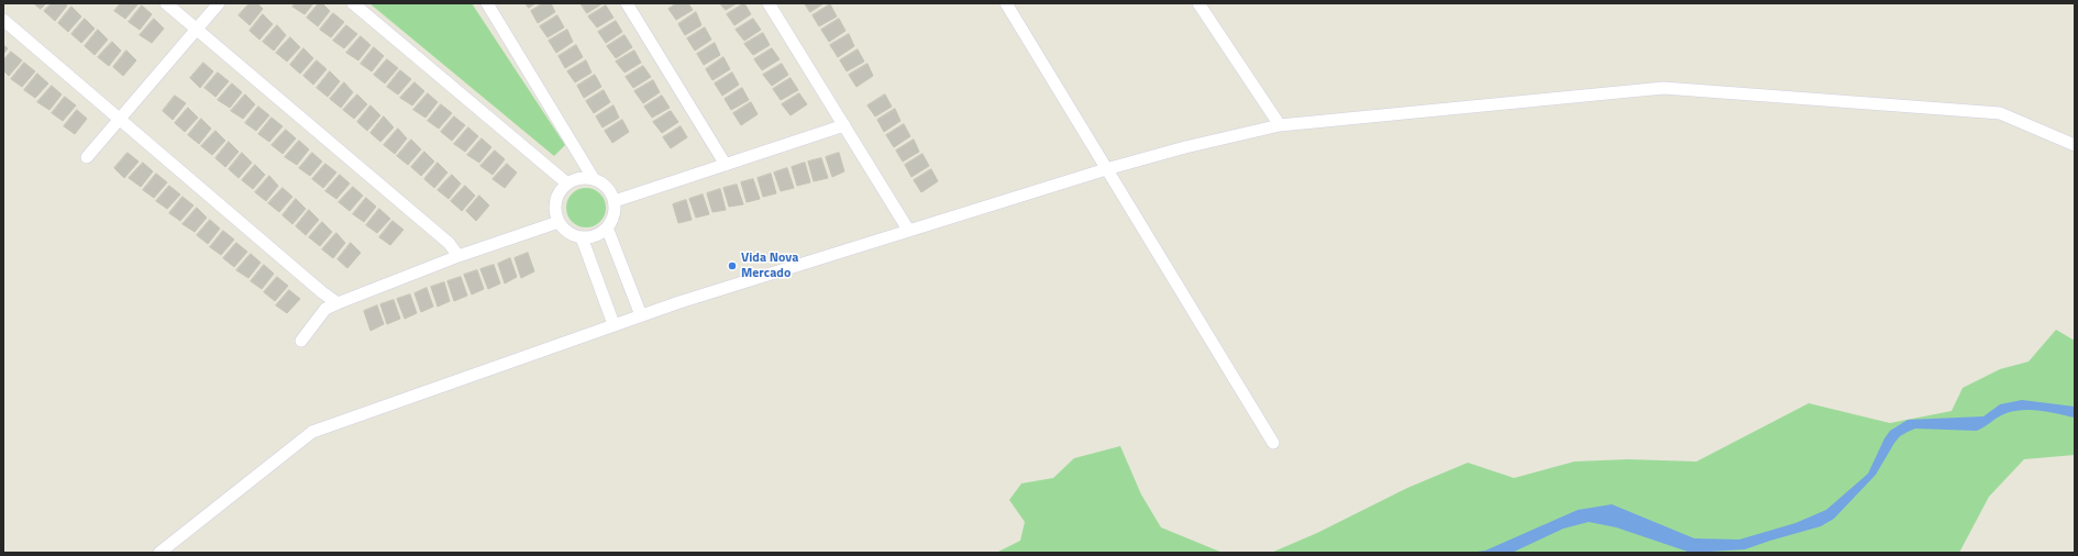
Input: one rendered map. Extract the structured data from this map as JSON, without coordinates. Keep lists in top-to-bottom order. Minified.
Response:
{"places":["Vida Nova Mercado"]}
